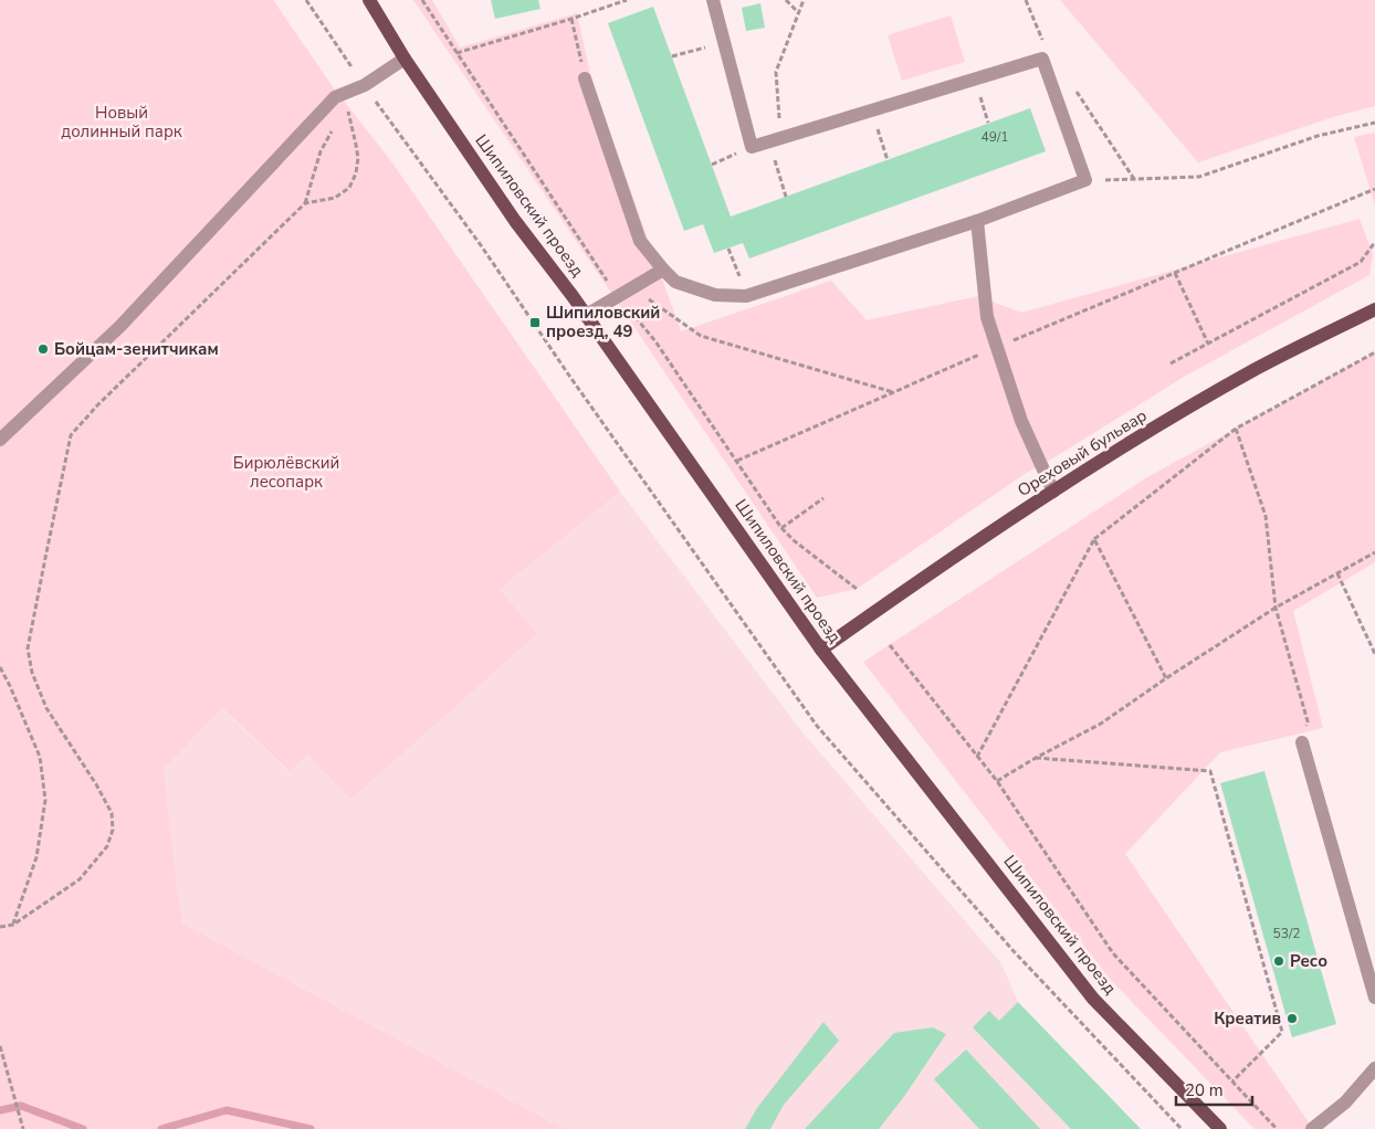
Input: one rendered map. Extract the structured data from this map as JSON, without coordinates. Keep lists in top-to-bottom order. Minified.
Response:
{"streets":{"main road":["Шипиловский проезд","Ореховый бульвар"]},"crossings":[["Шипиловский проезд","Ореховый бульвар"]],"parks":["Новый долинный парк","Бирюлёвский лесопарк"],"places":{"transit":["Шипиловский проезд, 49"],"other":["Бойцам-зенитчикам","Ресо","Креатив"]},"house_numbers":["49/1","53/2"],"scale_bar":"20 m"}
